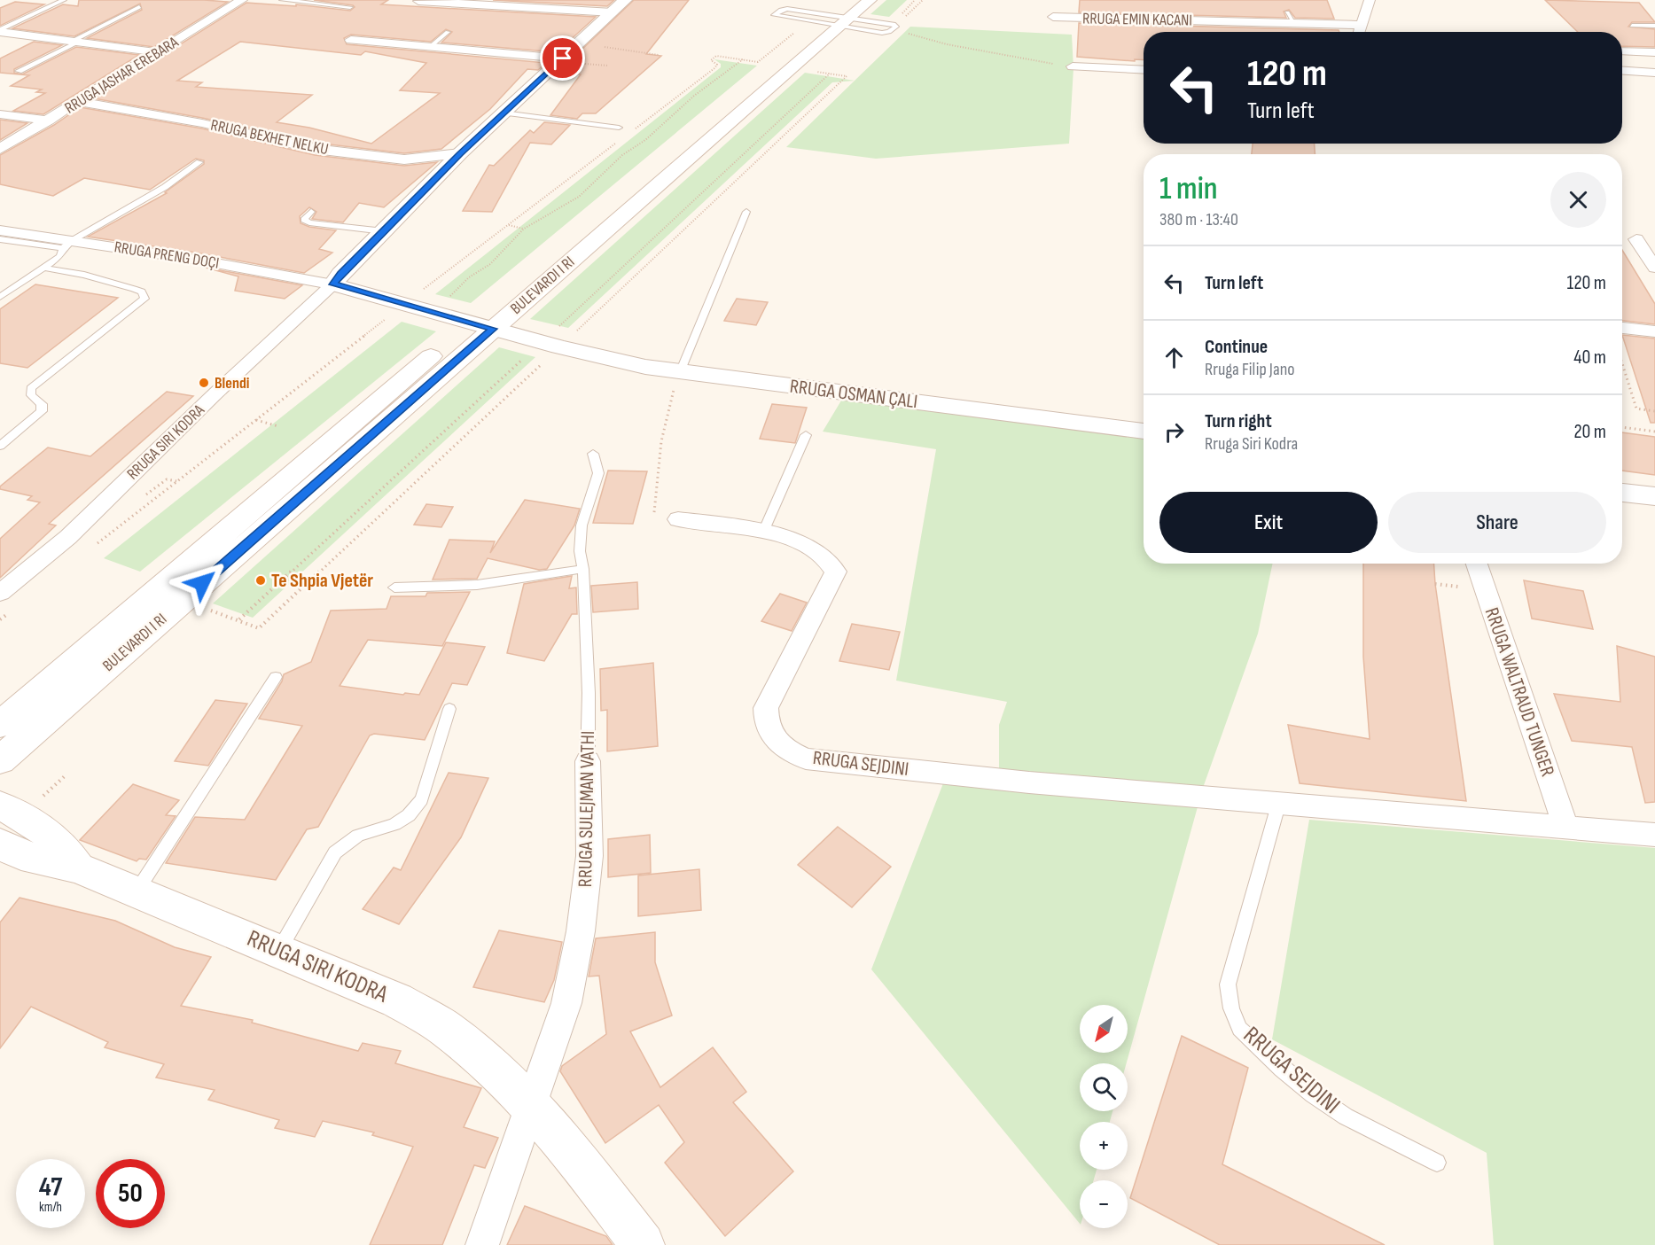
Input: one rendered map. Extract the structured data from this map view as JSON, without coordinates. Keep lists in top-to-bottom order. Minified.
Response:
{"streets":{"main road":["BULEVARDI I RI","RRUGA OSMAN ÇALI","RRUGA SIRI KODRA"],"street":["RRUGA EMIN KACANI","RRUGA JASHAR EREBARA","RRUGA BEXHET NELKU","RRUGA PRENG DOÇI","RRUGA WALTRAUD TUNGER","RRUGA SEJDINI","RRUGA SULEJMAN VATHI"]},"crossings":[["RRUGA JASHAR EREBARA","RRUGA BEXHET NELKU"],["RRUGA BEXHET NELKU","RRUGA SIRI KODRA"],["RRUGA PRENG DOÇI","RRUGA OSMAN ÇALI"],["RRUGA PRENG DOÇI","RRUGA SIRI KODRA"],["BULEVARDI I RI","RRUGA OSMAN ÇALI"],["RRUGA OSMAN ÇALI","RRUGA SIRI KODRA"],["RRUGA SIRI KODRA","RRUGA SULEJMAN VATHI"],["RRUGA WALTRAUD TUNGER","RRUGA SEJDINI"]],"places":["Blendi","Te Shpia Vjetër"],"north":"bottom left","page":{"turn":["120 m","Turn left"],"heading":["1 min","380 m · 13:40"],"list":[{"name":"Turn left","value":"120 m"},{"name":"Continue","note":"Rruga Filip Jano","value":"40 m"},{"name":"Turn right","note":"Rruga Siri Kodra","value":"20 m"}],"buttons":["Exit","Share"],"map_buttons":["+","−"],"speed":"47 km/h","limit":"50"}}
